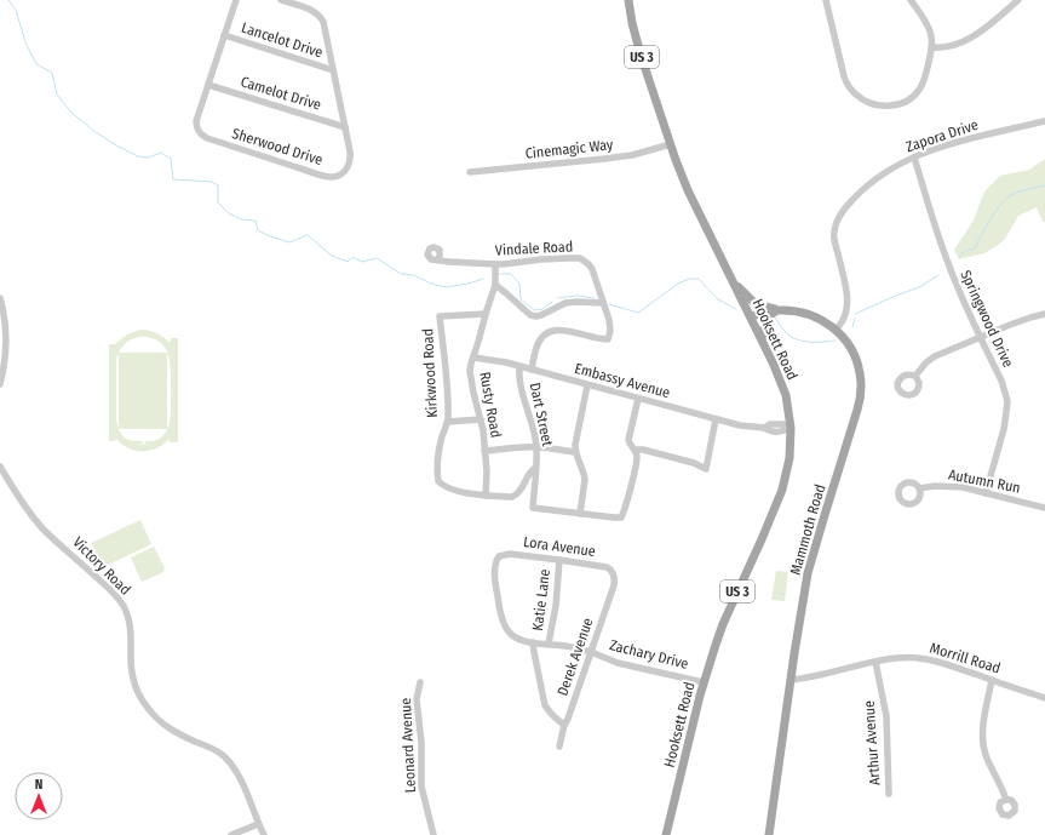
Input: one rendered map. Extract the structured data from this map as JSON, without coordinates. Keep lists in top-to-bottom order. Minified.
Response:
{"streets":{"main road":["US 3","Hooksett Road","Mammoth Road"],"street":["Lancelot Drive","Camelot Drive","Zapora Drive","Sherwood Drive","Cinemagic Way","Vindale Road","Springwood Drive","Kirkwood Road","Embassy Avenue","Rusty Road","Dart Street","Autumn Run","Lora Avenue","Victory Road","Katie Lane","Zachary Drive","Derek Avenue","Morrill Road","Arthur Avenue","Leonard Avenue"]},"crossings":[["Lancelot Drive","Sherwood Drive"],["Camelot Drive","Sherwood Drive"],["Zapora Drive","Springwood Drive"],["Zapora Drive","Mammoth Road"],["Cinemagic Way","Hooksett Road"],["Vindale Road","Embassy Avenue"],["Vindale Road","Rusty Road"],["Springwood Drive","Autumn Run"],["Hooksett Road","Embassy Avenue"],["Hooksett Road","Mammoth Road"],["Hooksett Road","Zachary Drive"],["Kirkwood Road","Rusty Road"],["Embassy Avenue","Rusty Road"],["Embassy Avenue","Dart Street"],["Mammoth Road","Morrill Road"],["Lora Avenue","Katie Lane"],["Lora Avenue","Zachary Drive"],["Lora Avenue","Derek Avenue"],["Katie Lane","Zachary Drive"],["Zachary Drive","Derek Avenue"],["Morrill Road","Arthur Avenue"]],"north":"top"}
